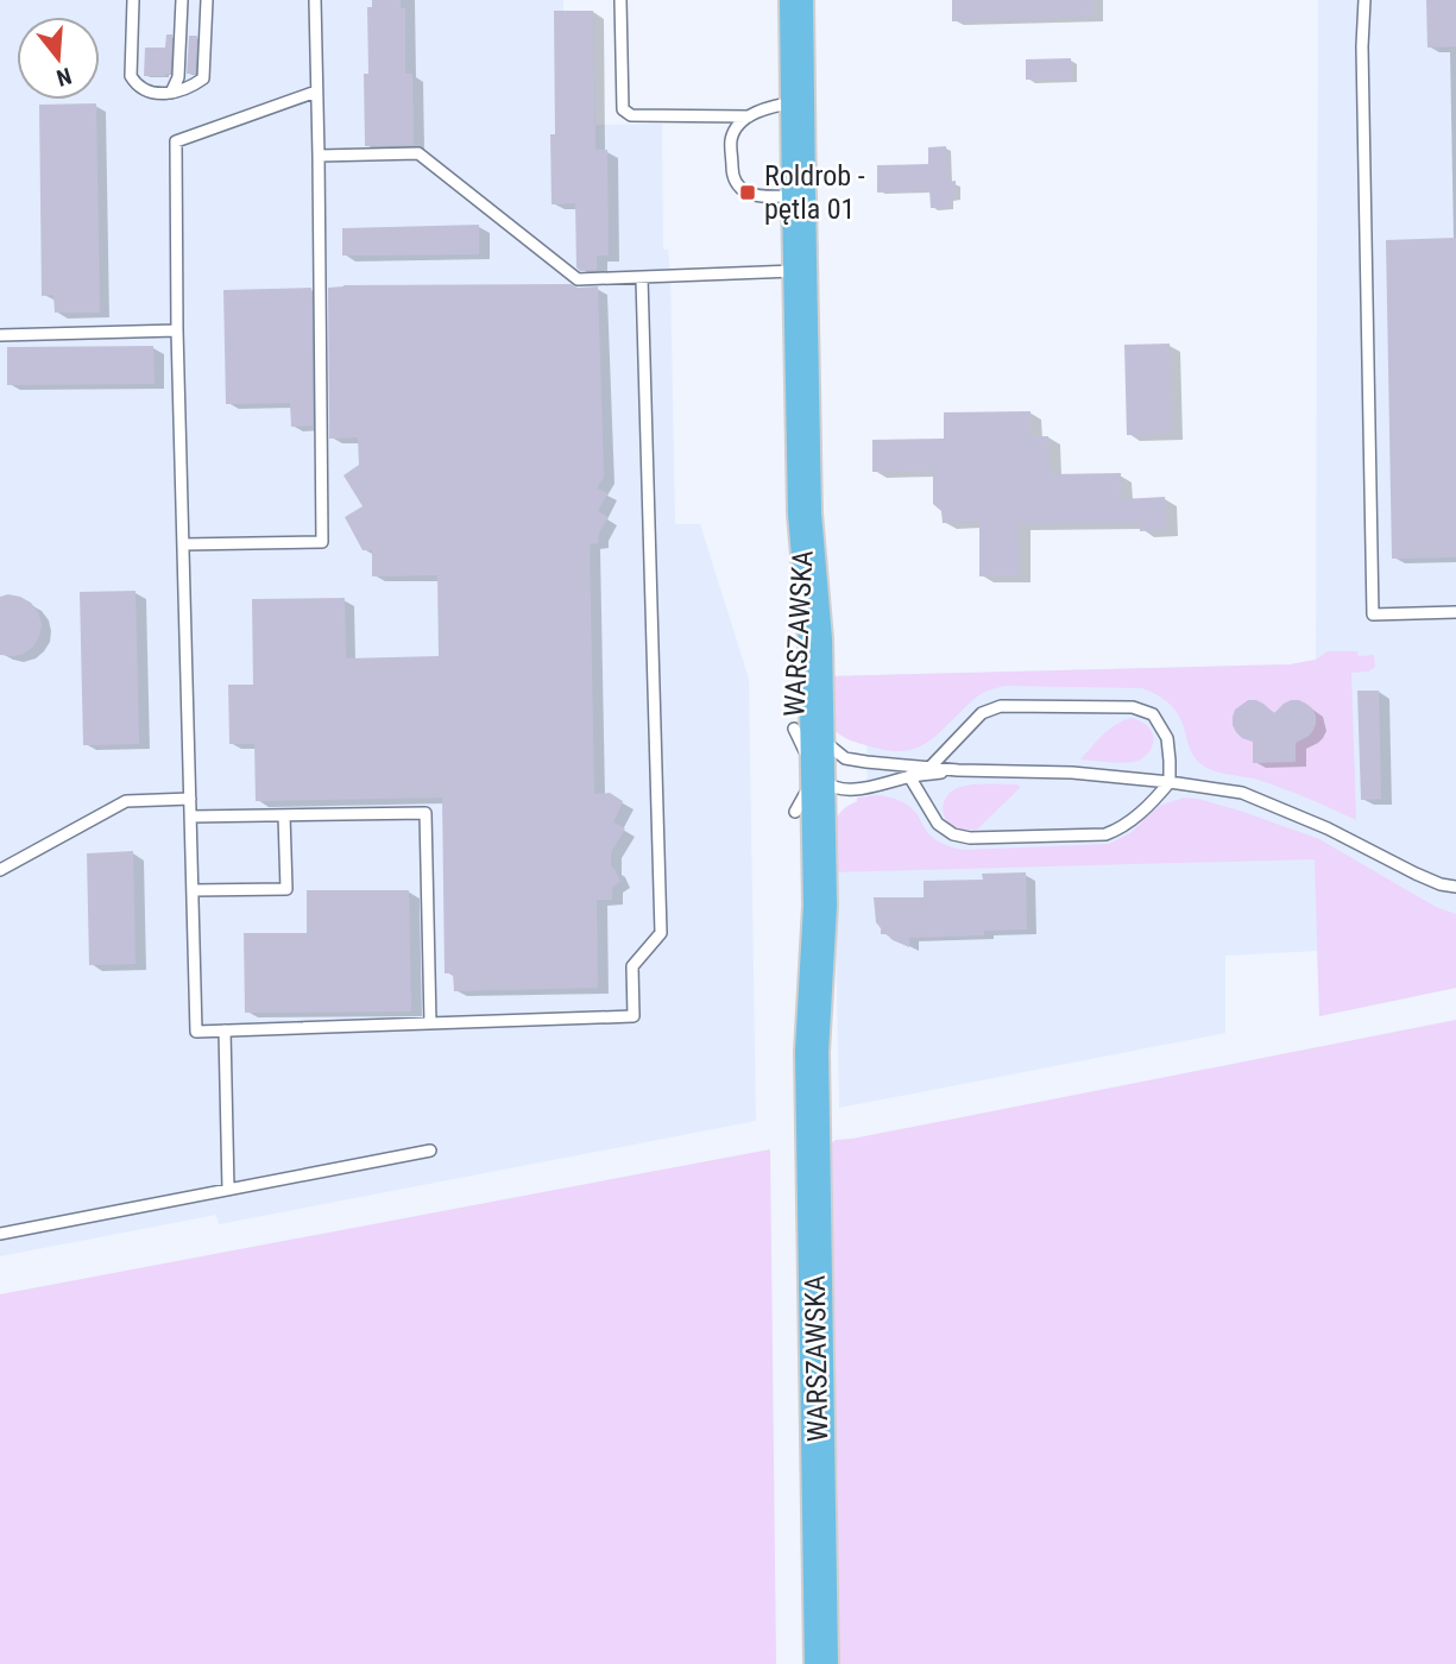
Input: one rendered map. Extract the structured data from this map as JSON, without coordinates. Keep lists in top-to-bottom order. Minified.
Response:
{"streets":{"main road":["WARSZAWSKA"]},"places":{"transit":["Roldrob - pętla 01"]},"north":"bottom"}
